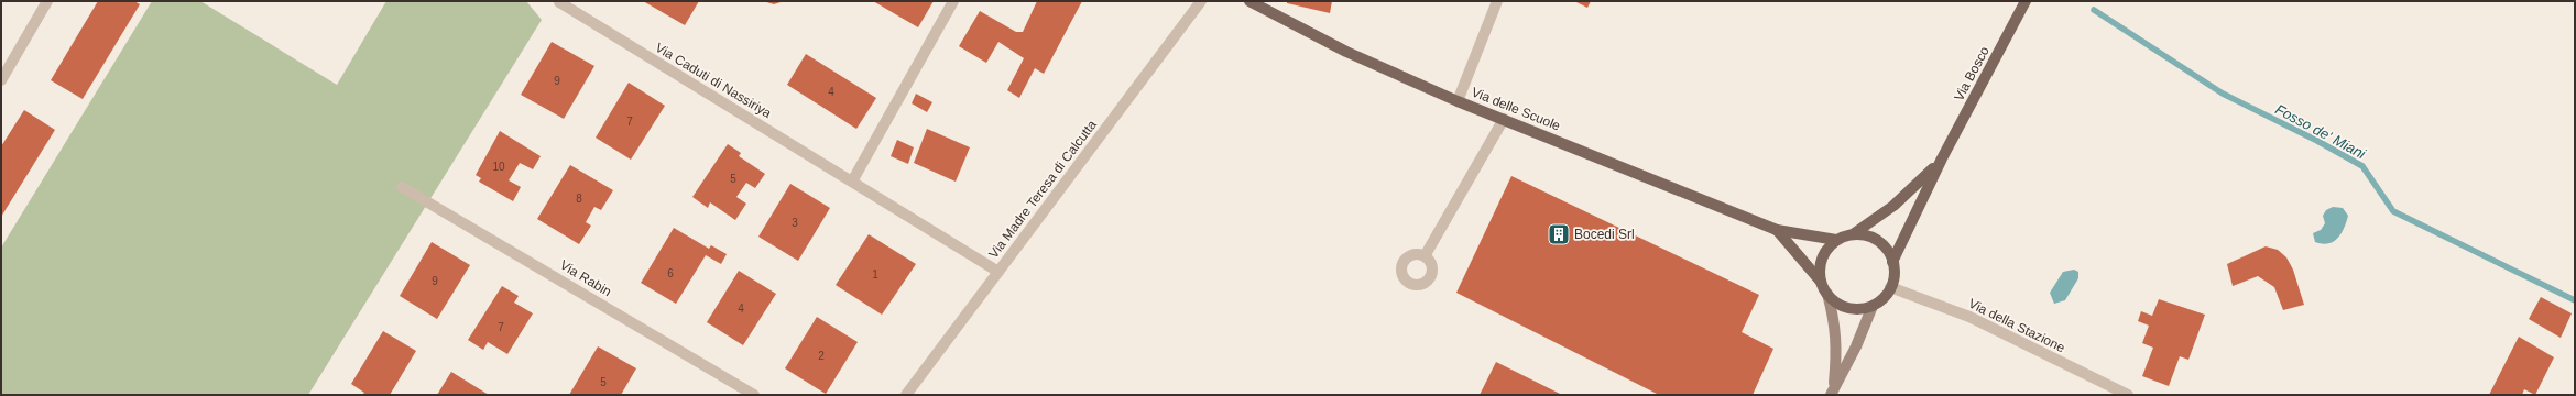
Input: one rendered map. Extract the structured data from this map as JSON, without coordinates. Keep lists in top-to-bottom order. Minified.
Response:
{"streets":{"main road":["Via Bosco","Via delle Scuole"],"street":["Via Caduti di Nassiriya","Via Madre Teresa di Calcutta","Via Rabin","Via della Stazione"]},"crossings":[["Via Bosco","Via delle Scuole"],["Via Bosco","Via della Stazione"],["Via Caduti di Nassiriya","Via Madre Teresa di Calcutta"],["Via delle Scuole","Via della Stazione"]],"water":["Fosso de' Miani"],"places":{"building":["Bocedi Srl"]},"house_numbers":["9","4","7","10","5","8","3","6","1","9","4","7","2","5"]}
